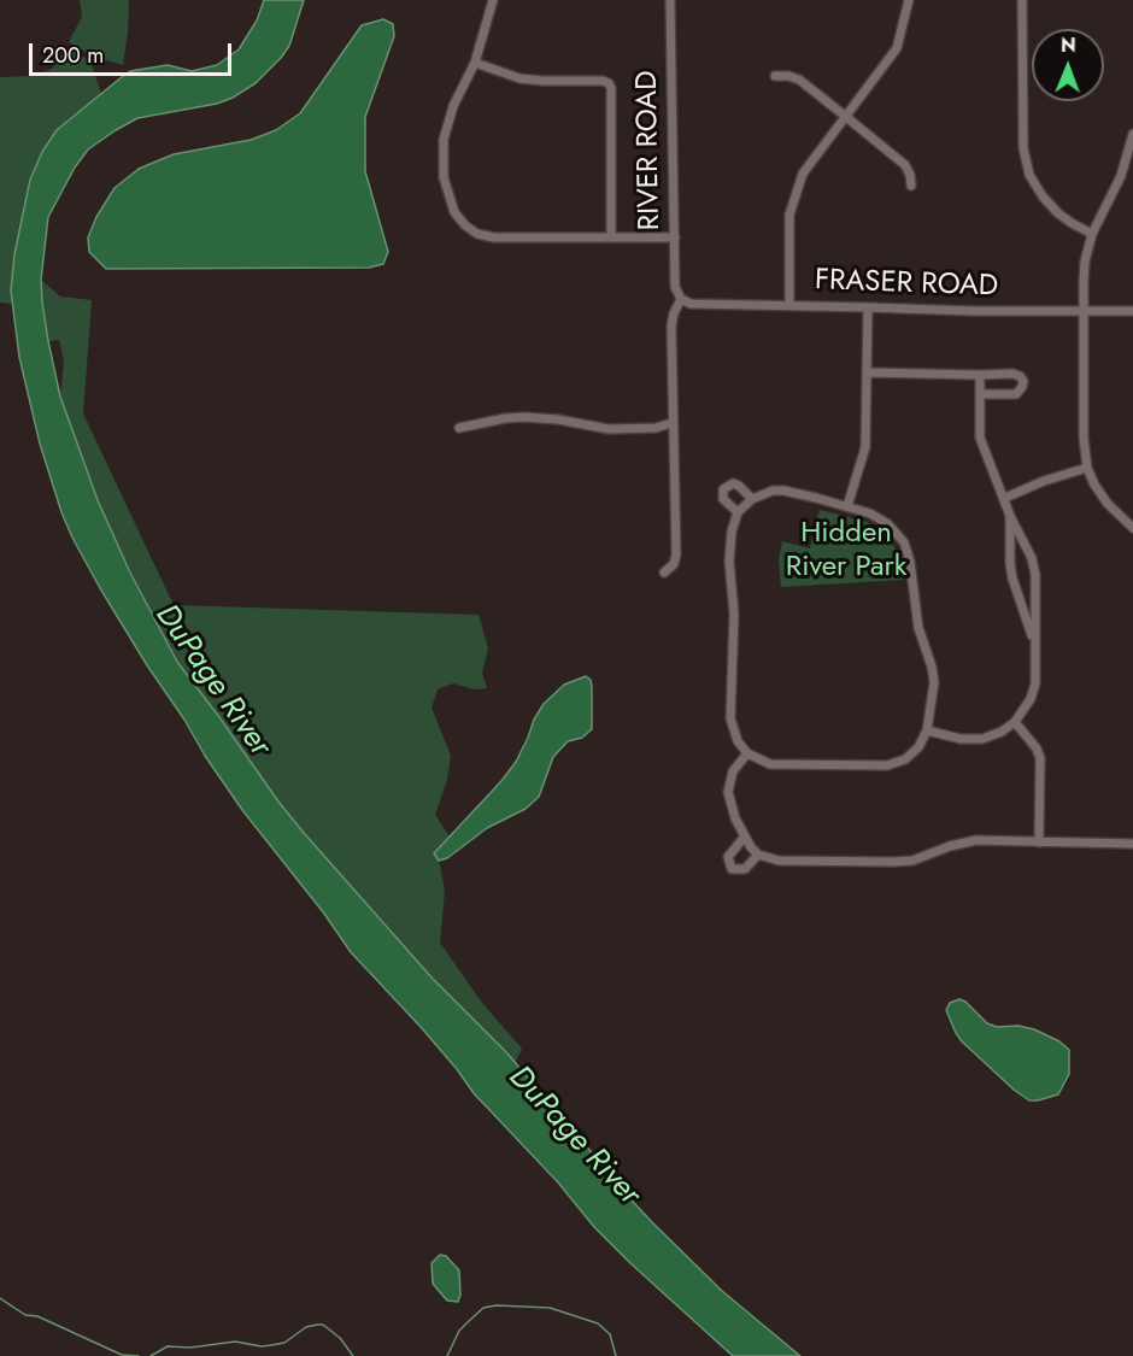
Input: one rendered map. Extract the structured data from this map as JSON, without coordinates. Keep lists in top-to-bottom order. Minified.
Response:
{"streets":{"street":["RIVER ROAD","FRASER ROAD"]},"crossings":[["RIVER ROAD","FRASER ROAD"]],"water":["DuPage River"],"parks":["Hidden River Park"],"scale_bar":"200 m","north":"top"}
